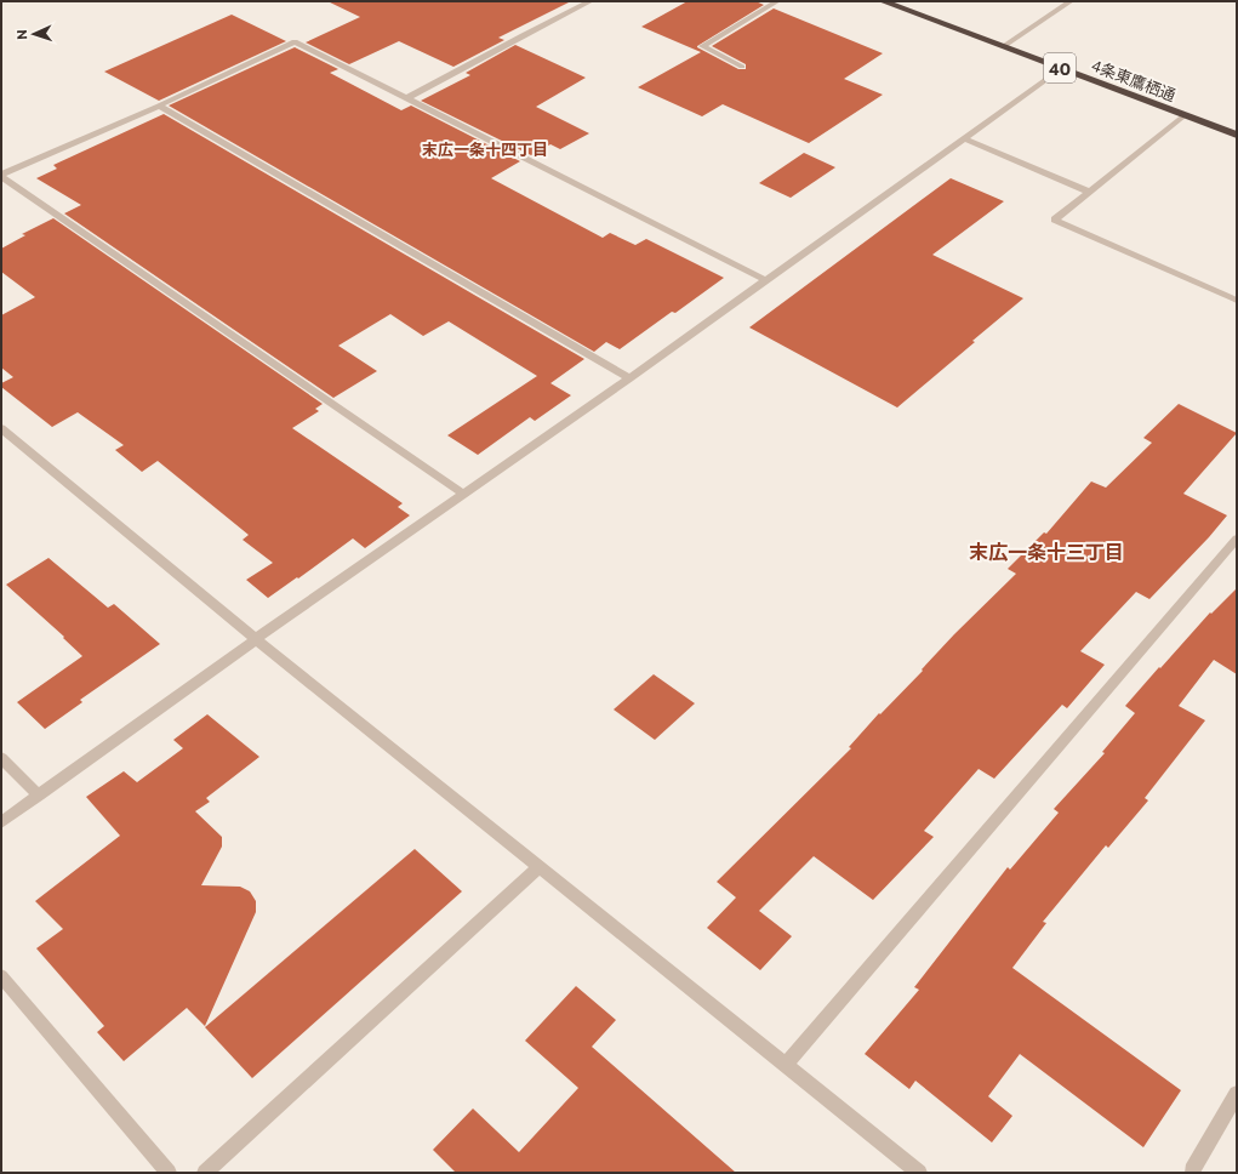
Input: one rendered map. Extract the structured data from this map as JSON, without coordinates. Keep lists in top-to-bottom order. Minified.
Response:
{"streets":{"highway":["40","4条東鷹栖通"]},"districts":["末広一条十四丁目","末広一条十三丁目"],"north":"left"}
